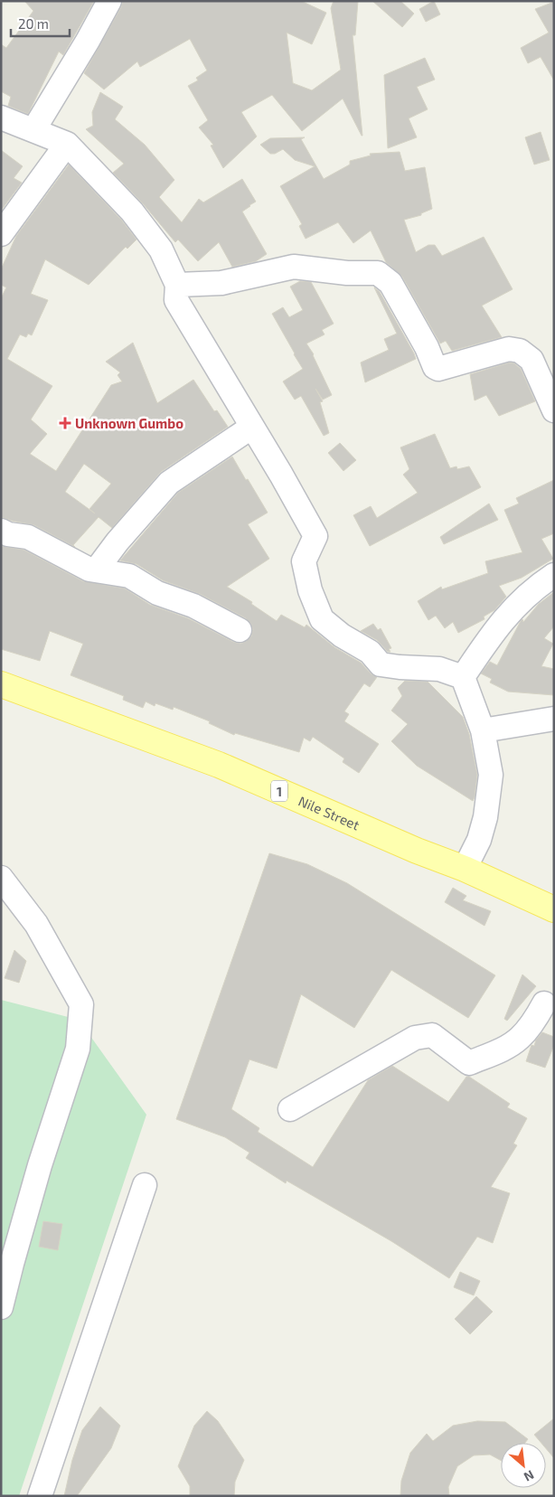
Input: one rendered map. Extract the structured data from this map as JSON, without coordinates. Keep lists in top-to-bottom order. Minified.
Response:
{"streets":{"main road":["1","Nile Street"]},"places":{"health":["Unknown Gumbo"]},"scale_bar":"20 m","north":"bottom right"}
